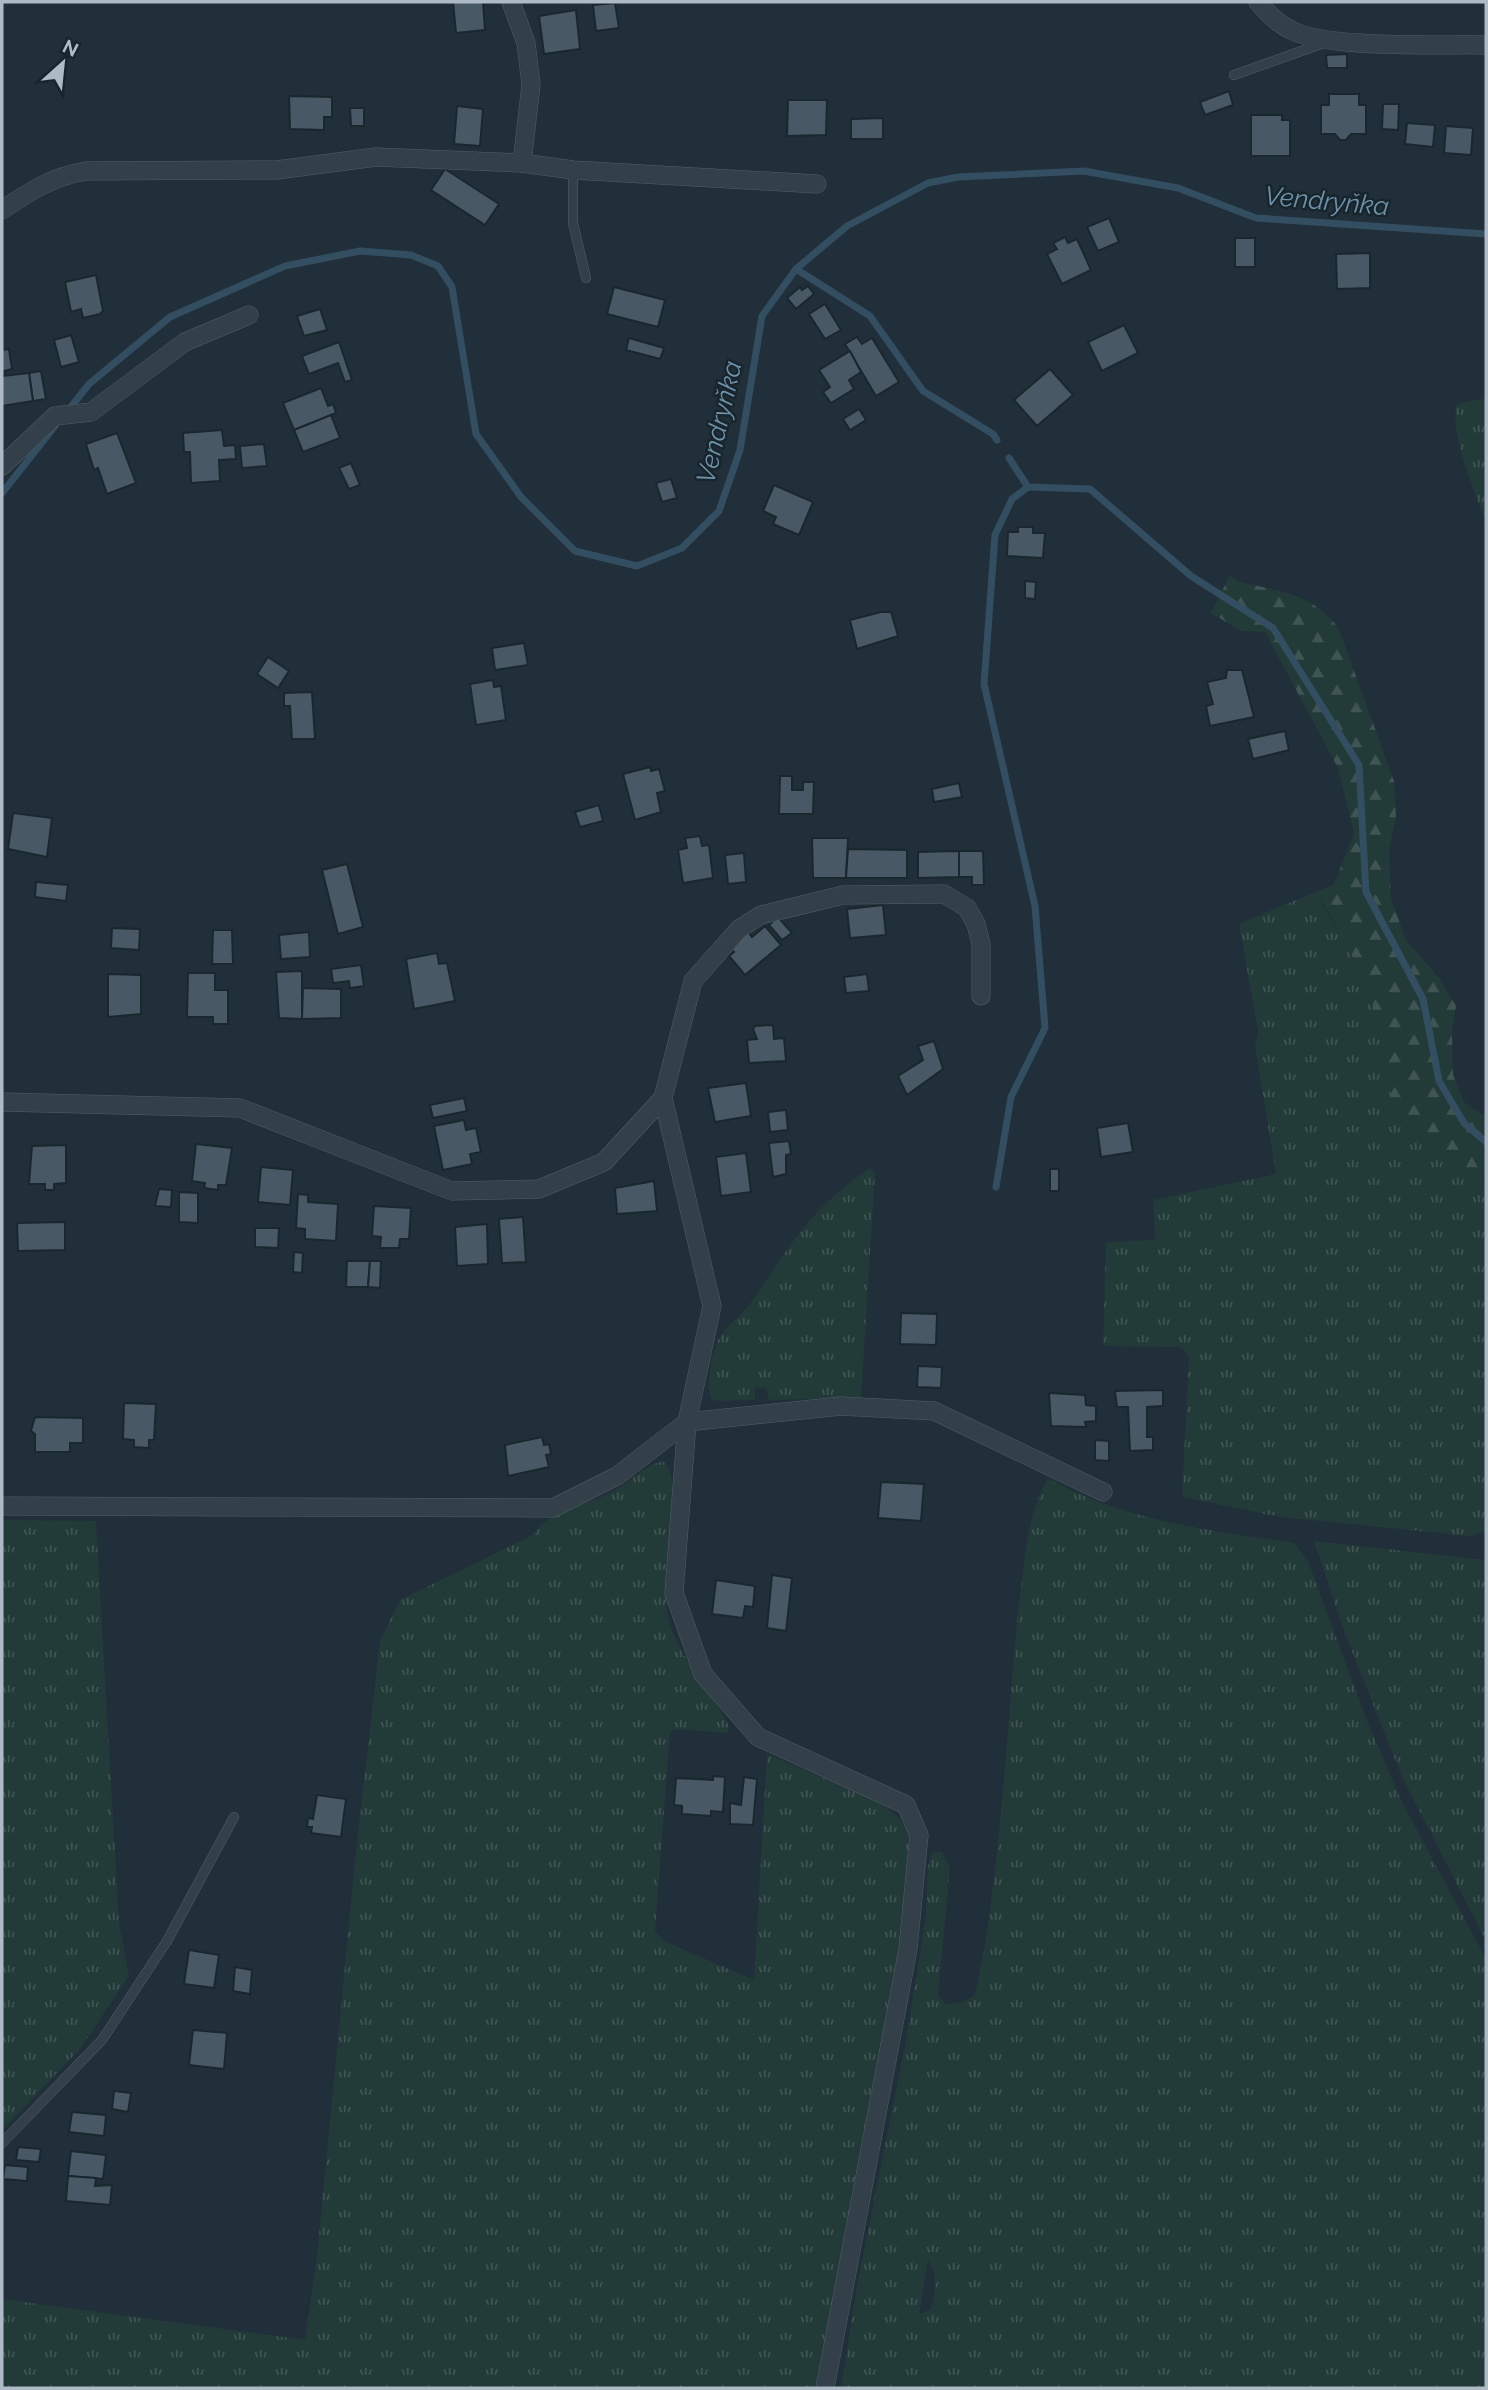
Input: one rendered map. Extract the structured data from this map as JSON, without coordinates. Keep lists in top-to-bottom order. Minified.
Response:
{"water":["Vendryňka"],"north":"top right"}
